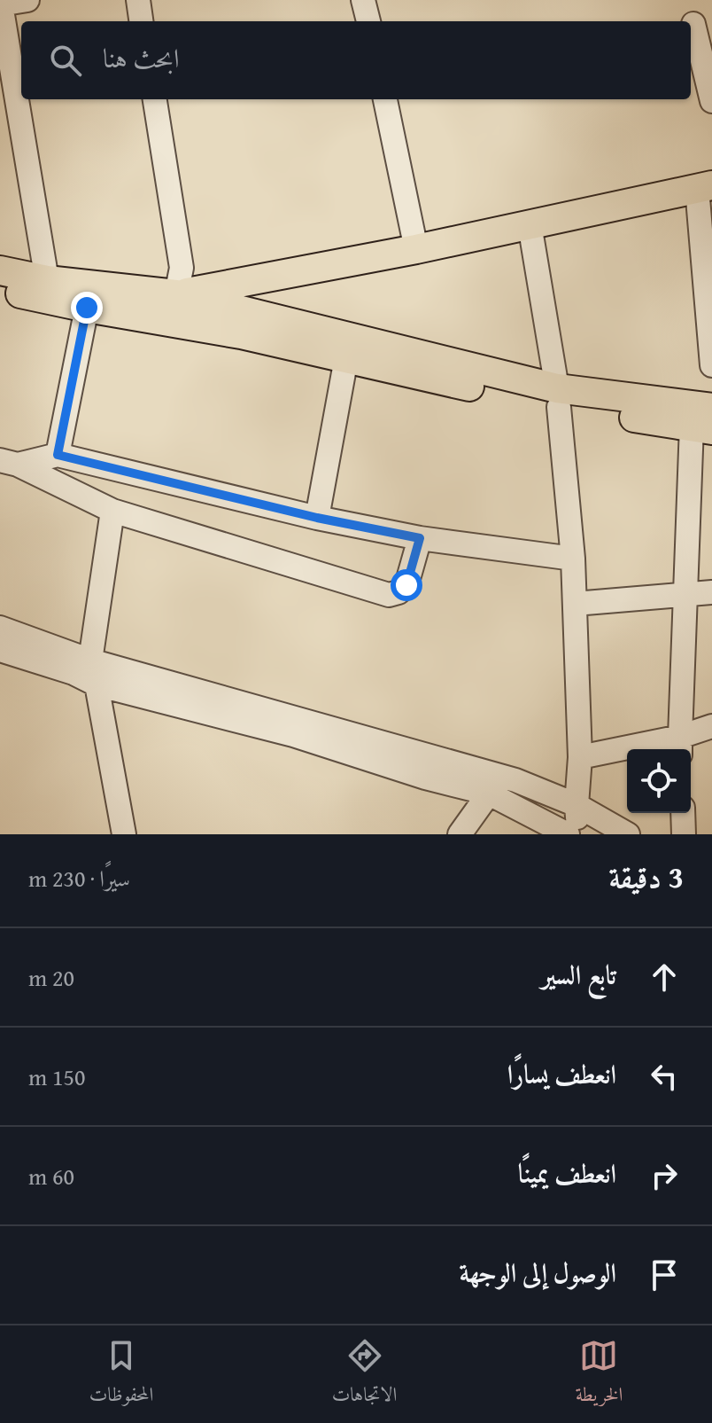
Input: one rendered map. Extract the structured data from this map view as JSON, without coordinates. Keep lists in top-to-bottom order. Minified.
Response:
{"page":{"search":"ابحث هنا","heading":["3 دقيقة","سيرًا · 230 m"],"list":[["تابع السير","20 m"],["انعطف يسارًا","150 m"],["انعطف يمينًا","60 m"],"الوصول إلى الوجهة"],"nav":["الخريطة","الاتجاهات","المحفوظات"]}}
